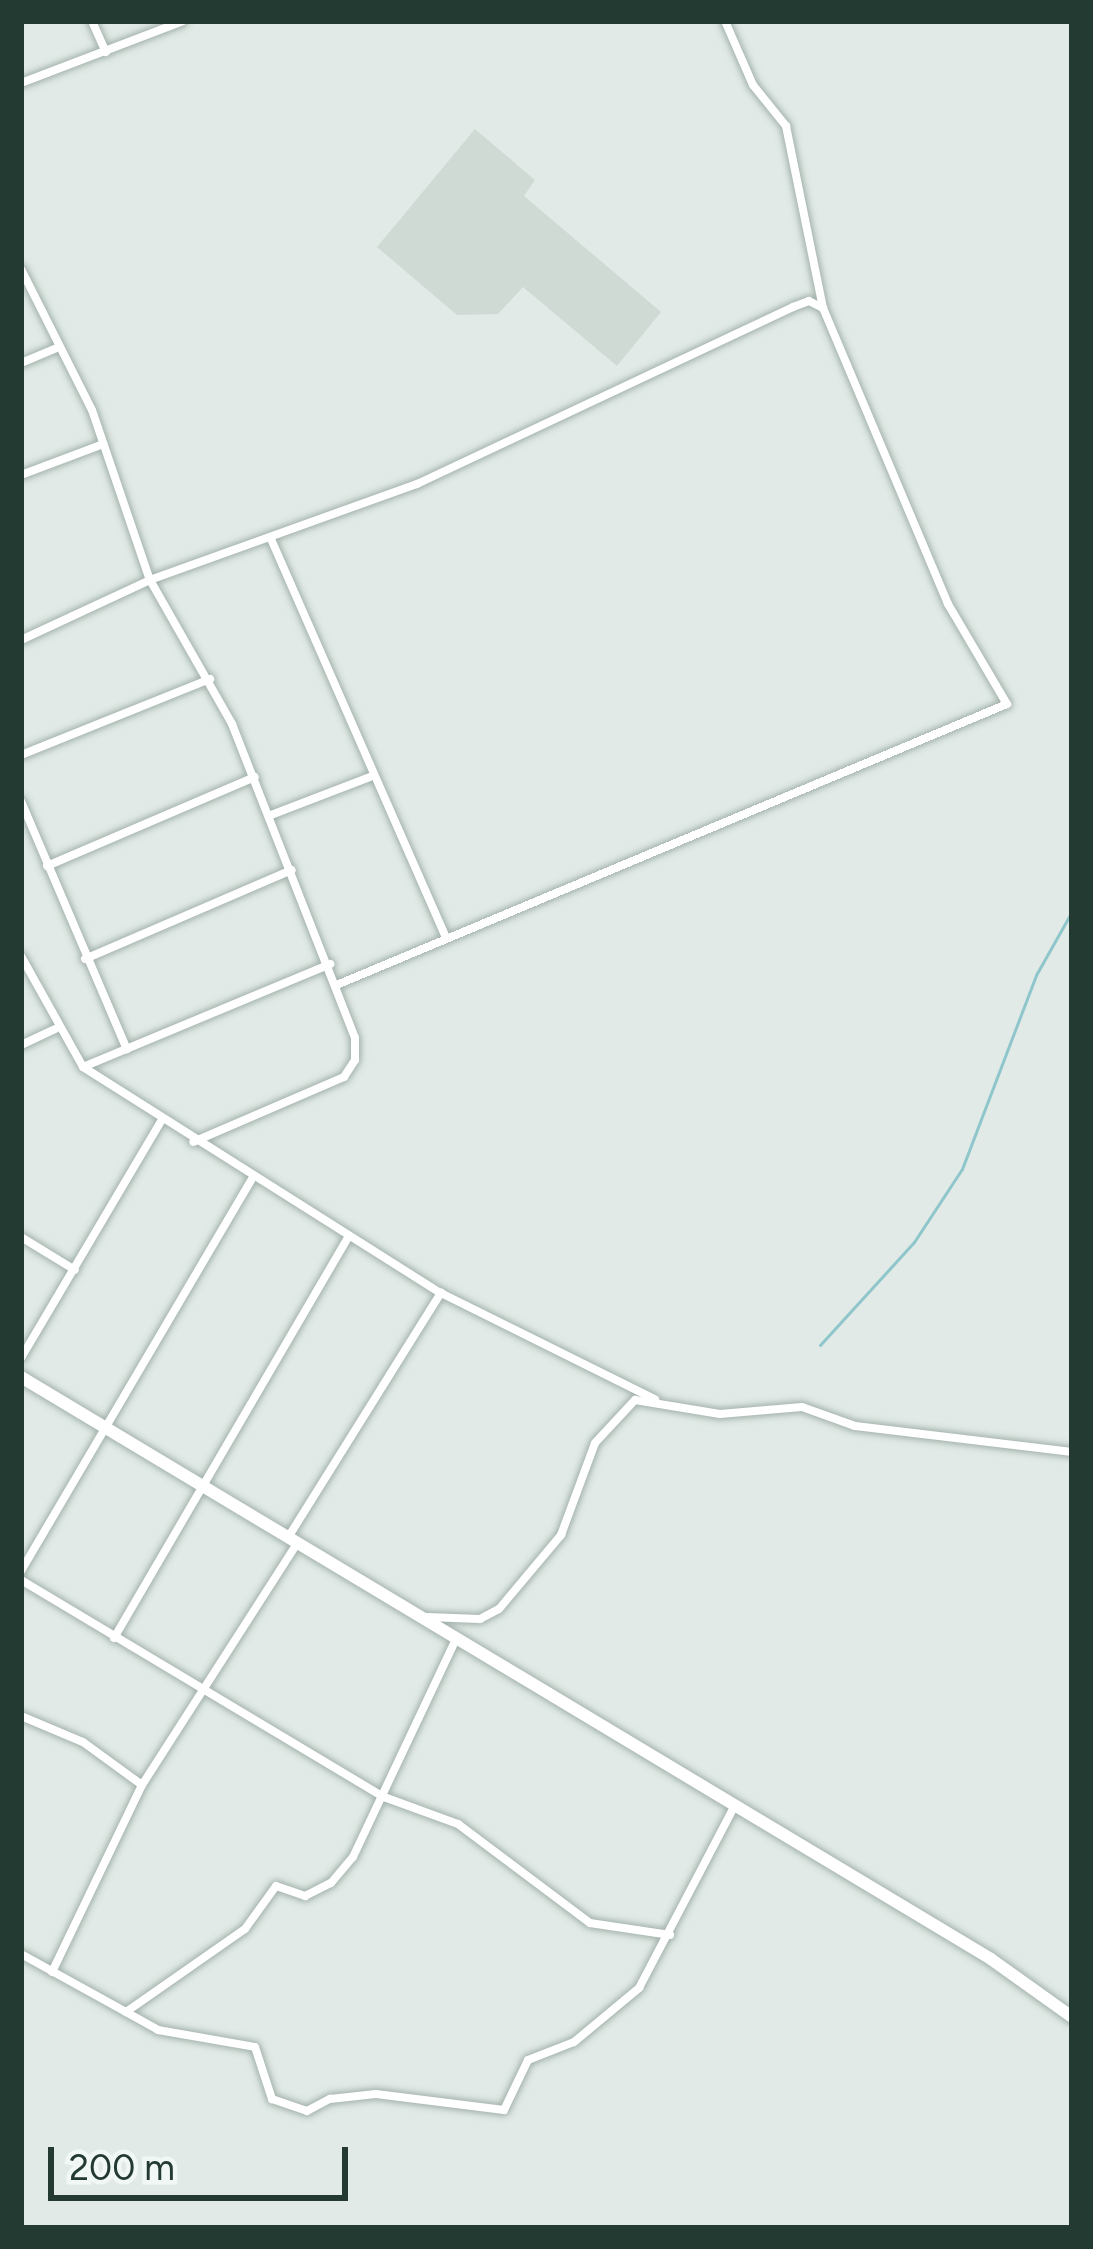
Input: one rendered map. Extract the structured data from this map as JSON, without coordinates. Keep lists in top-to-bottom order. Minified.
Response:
{"scale_bar":"200 m"}
